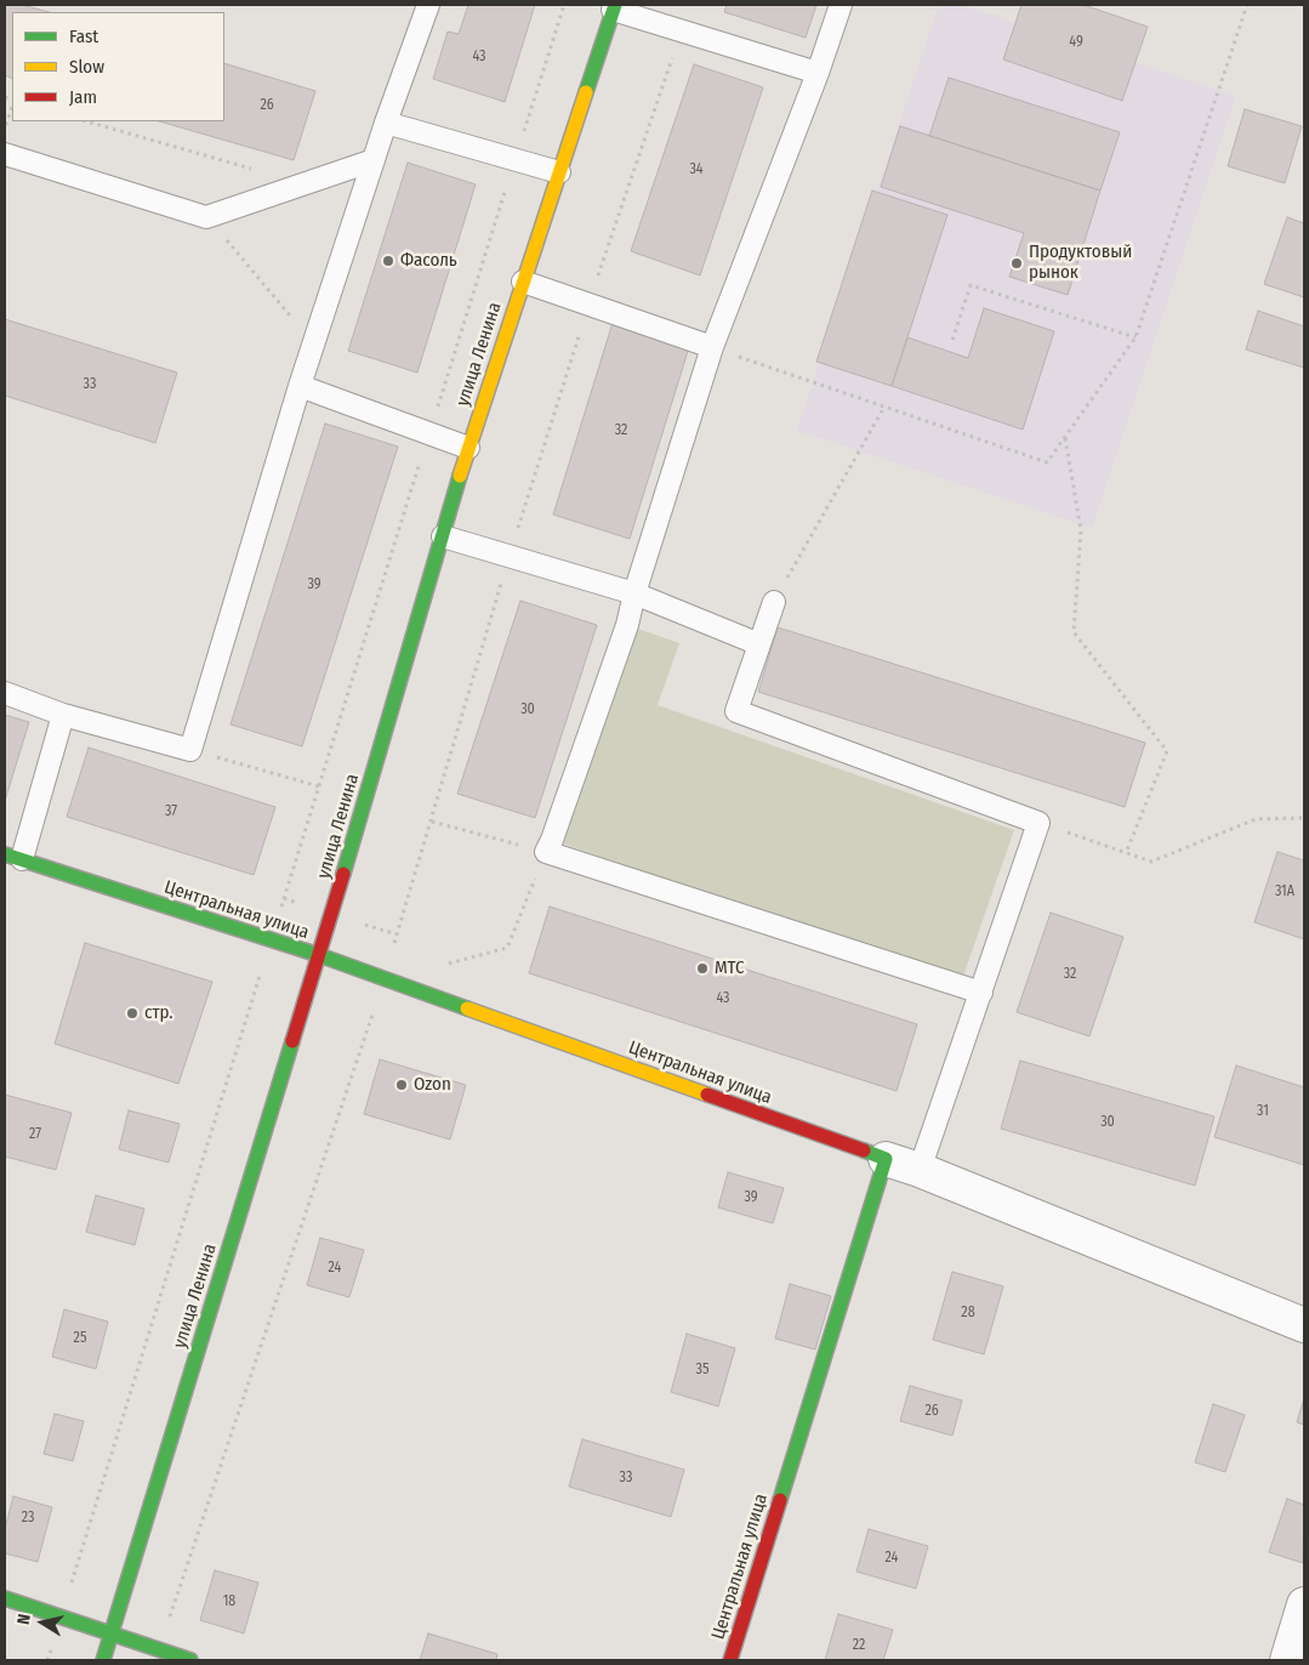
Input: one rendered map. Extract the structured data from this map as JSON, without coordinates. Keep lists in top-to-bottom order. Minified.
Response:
{"streets":{"street":["улица Ленина","Центральная улица"]},"crossings":[["улица Ленина","Центральная улица"]],"places":["Фасоль","Продуктовый рынок","МТС","стр.","Ozon"],"house_numbers":["49","43","26","34","33","32","39","30","37","31А","32","43","31","30","27","39","24","28","25","35","26","33","23","24","18","22"],"legend":["Fast","Slow","Jam"],"north":"left"}
